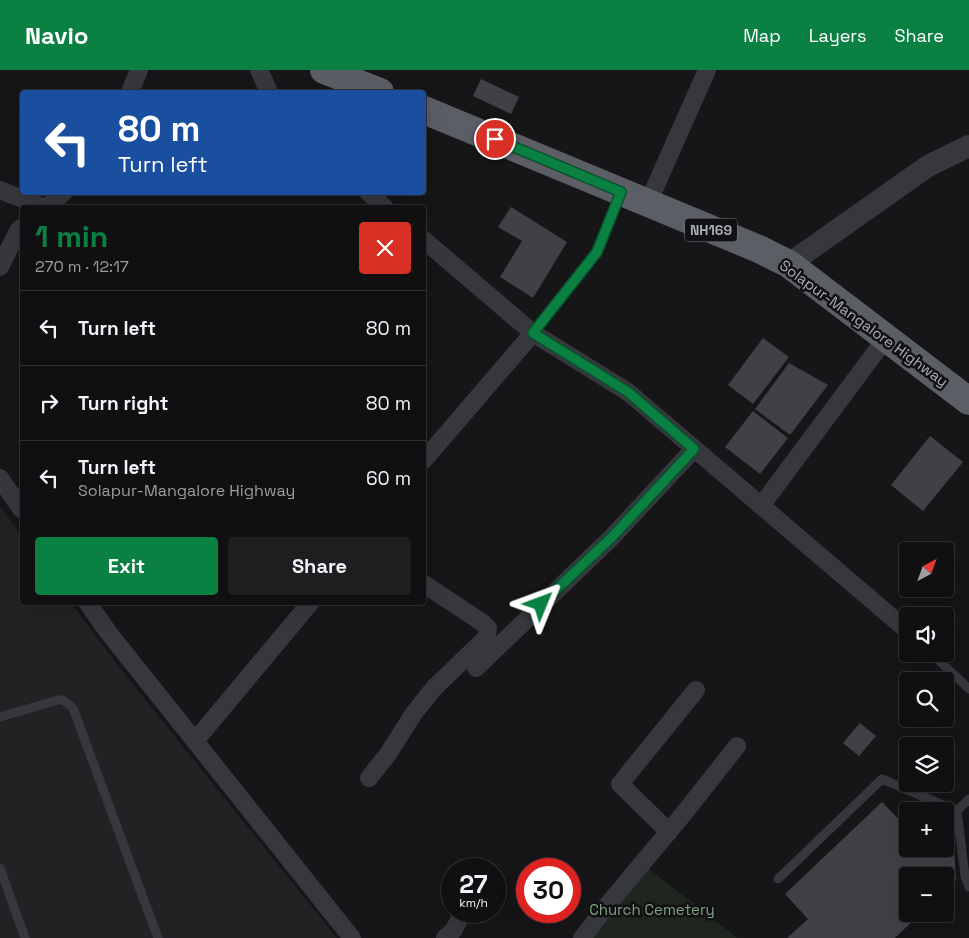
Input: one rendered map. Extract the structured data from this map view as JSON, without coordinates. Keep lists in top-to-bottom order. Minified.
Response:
{"streets":{"highway":["NH169","Solapur-Mangalore Highway"]},"parks":["Church Cemetery"],"north":"top right","page":{"header":"Navio","nav":["Map","Layers","Share"],"turn":["80 m","Turn left"],"heading":["1 min","270 m · 12:17"],"list":[{"name":"Turn left","value":"80 m"},{"name":"Turn right","value":"80 m"},{"name":"Turn left","note":"Solapur-Mangalore Highway","value":"60 m"}],"buttons":["Exit","Share"],"map_buttons":["+","−"],"speed":"27 km/h","limit":"30"}}
